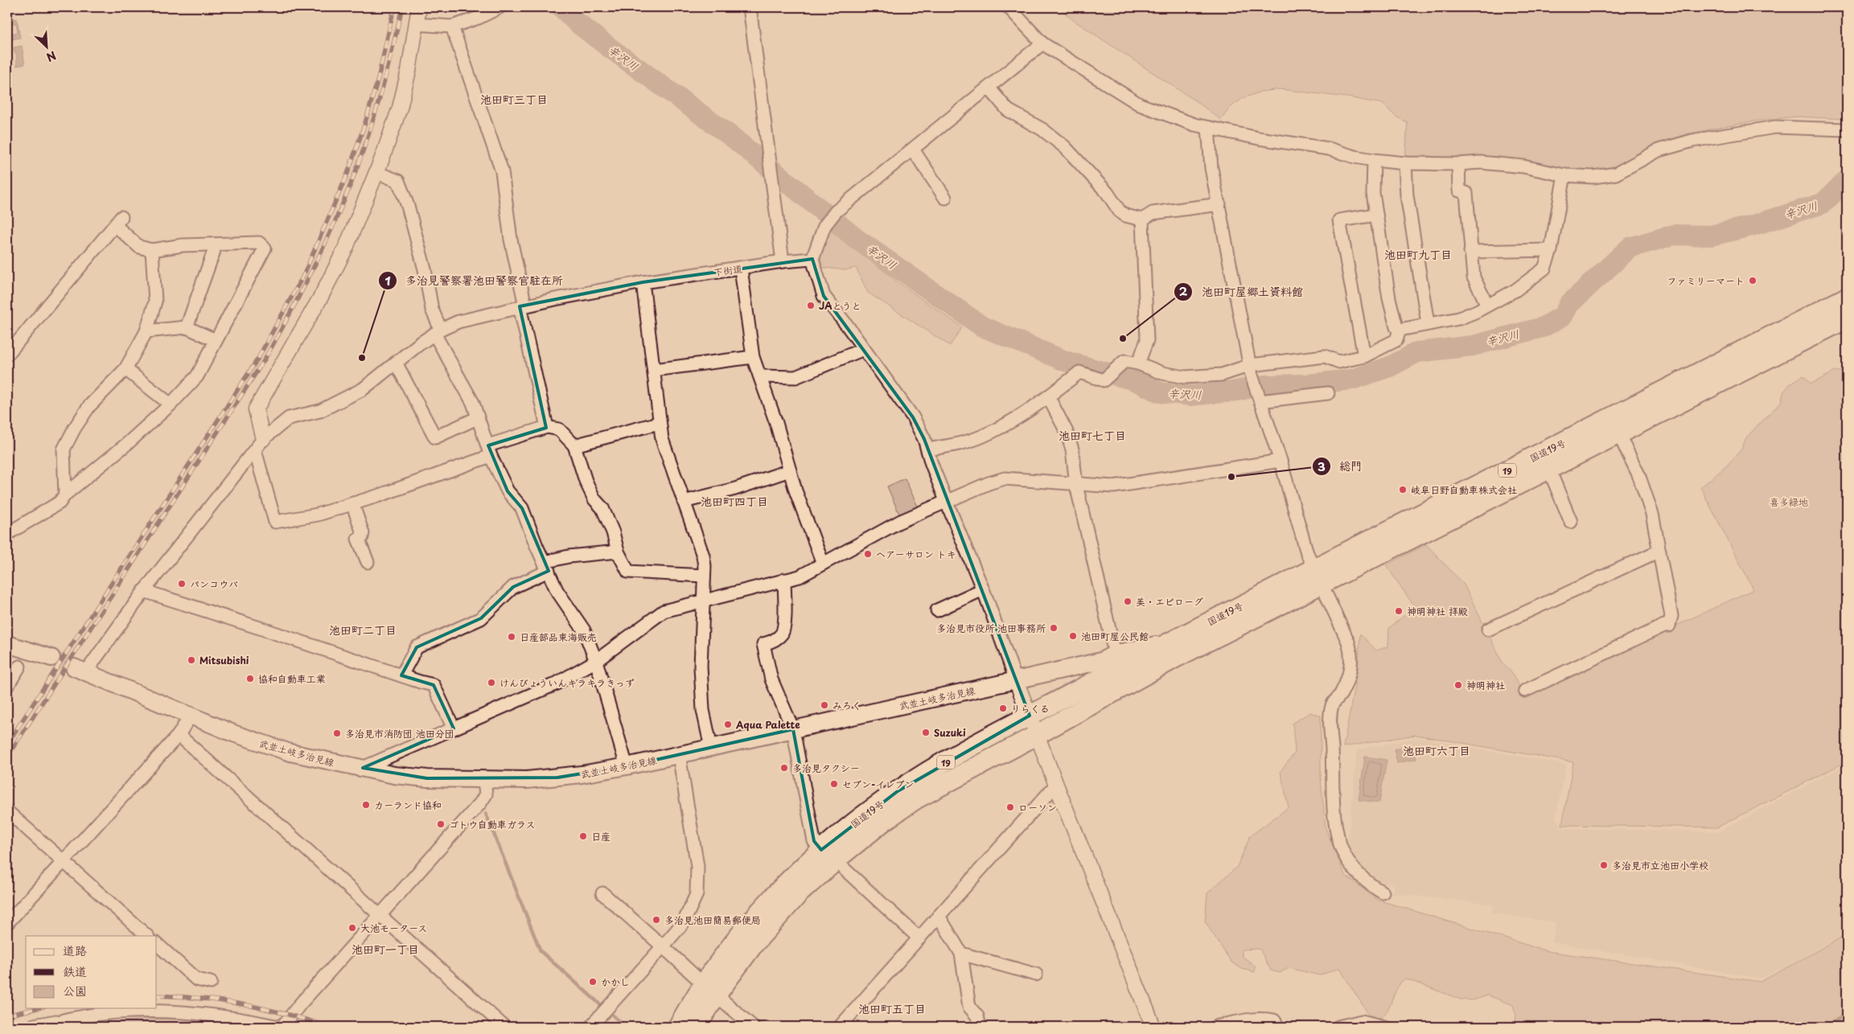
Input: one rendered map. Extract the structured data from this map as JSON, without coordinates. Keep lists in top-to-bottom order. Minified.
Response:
{"streets":{"highway":["国道19号","19"],"main road":["武並土岐多治見線"],"street":["下街道"]},"crossings":[["下街道","武並土岐多治見線"],["国道19号","武並土岐多治見線"]],"districts":["池田町三丁目","池田町九丁目","池田町七丁目","池田町四丁目","池田町二丁目","池田町六丁目","池田町一丁目","池田町五丁目"],"water":["辛沢川"],"parks":["喜多緑地"],"places":["ファミリーマート","JAとうと","池田町屋郷土資料館","多治見警察署池田警察官駐在所","総門","岐阜日野自動車株式会社","ヘアーサロン トキ","パンコウバ","美・エピローグ","神明神社 拝殿","多治見市役所 池田事務所","池田町屋公民館","日産部品東海販売","Mitsubishi","協和自動車工業","けんびょういんキラキラきっず","神明神社","みろく","りらくる","Aqua Palette","Suzuki","多治見市消防団 池田分団","多治見タクシー","セブン-イレブン","カーランド協和","ローソン","ゴトウ自動車ガラス","日産","多治見市立池田小学校","多治見池田簡易郵便局","大池モータース","かかし"],"legend":["道路","鉄道","公園"],"north":"bottom right"}
